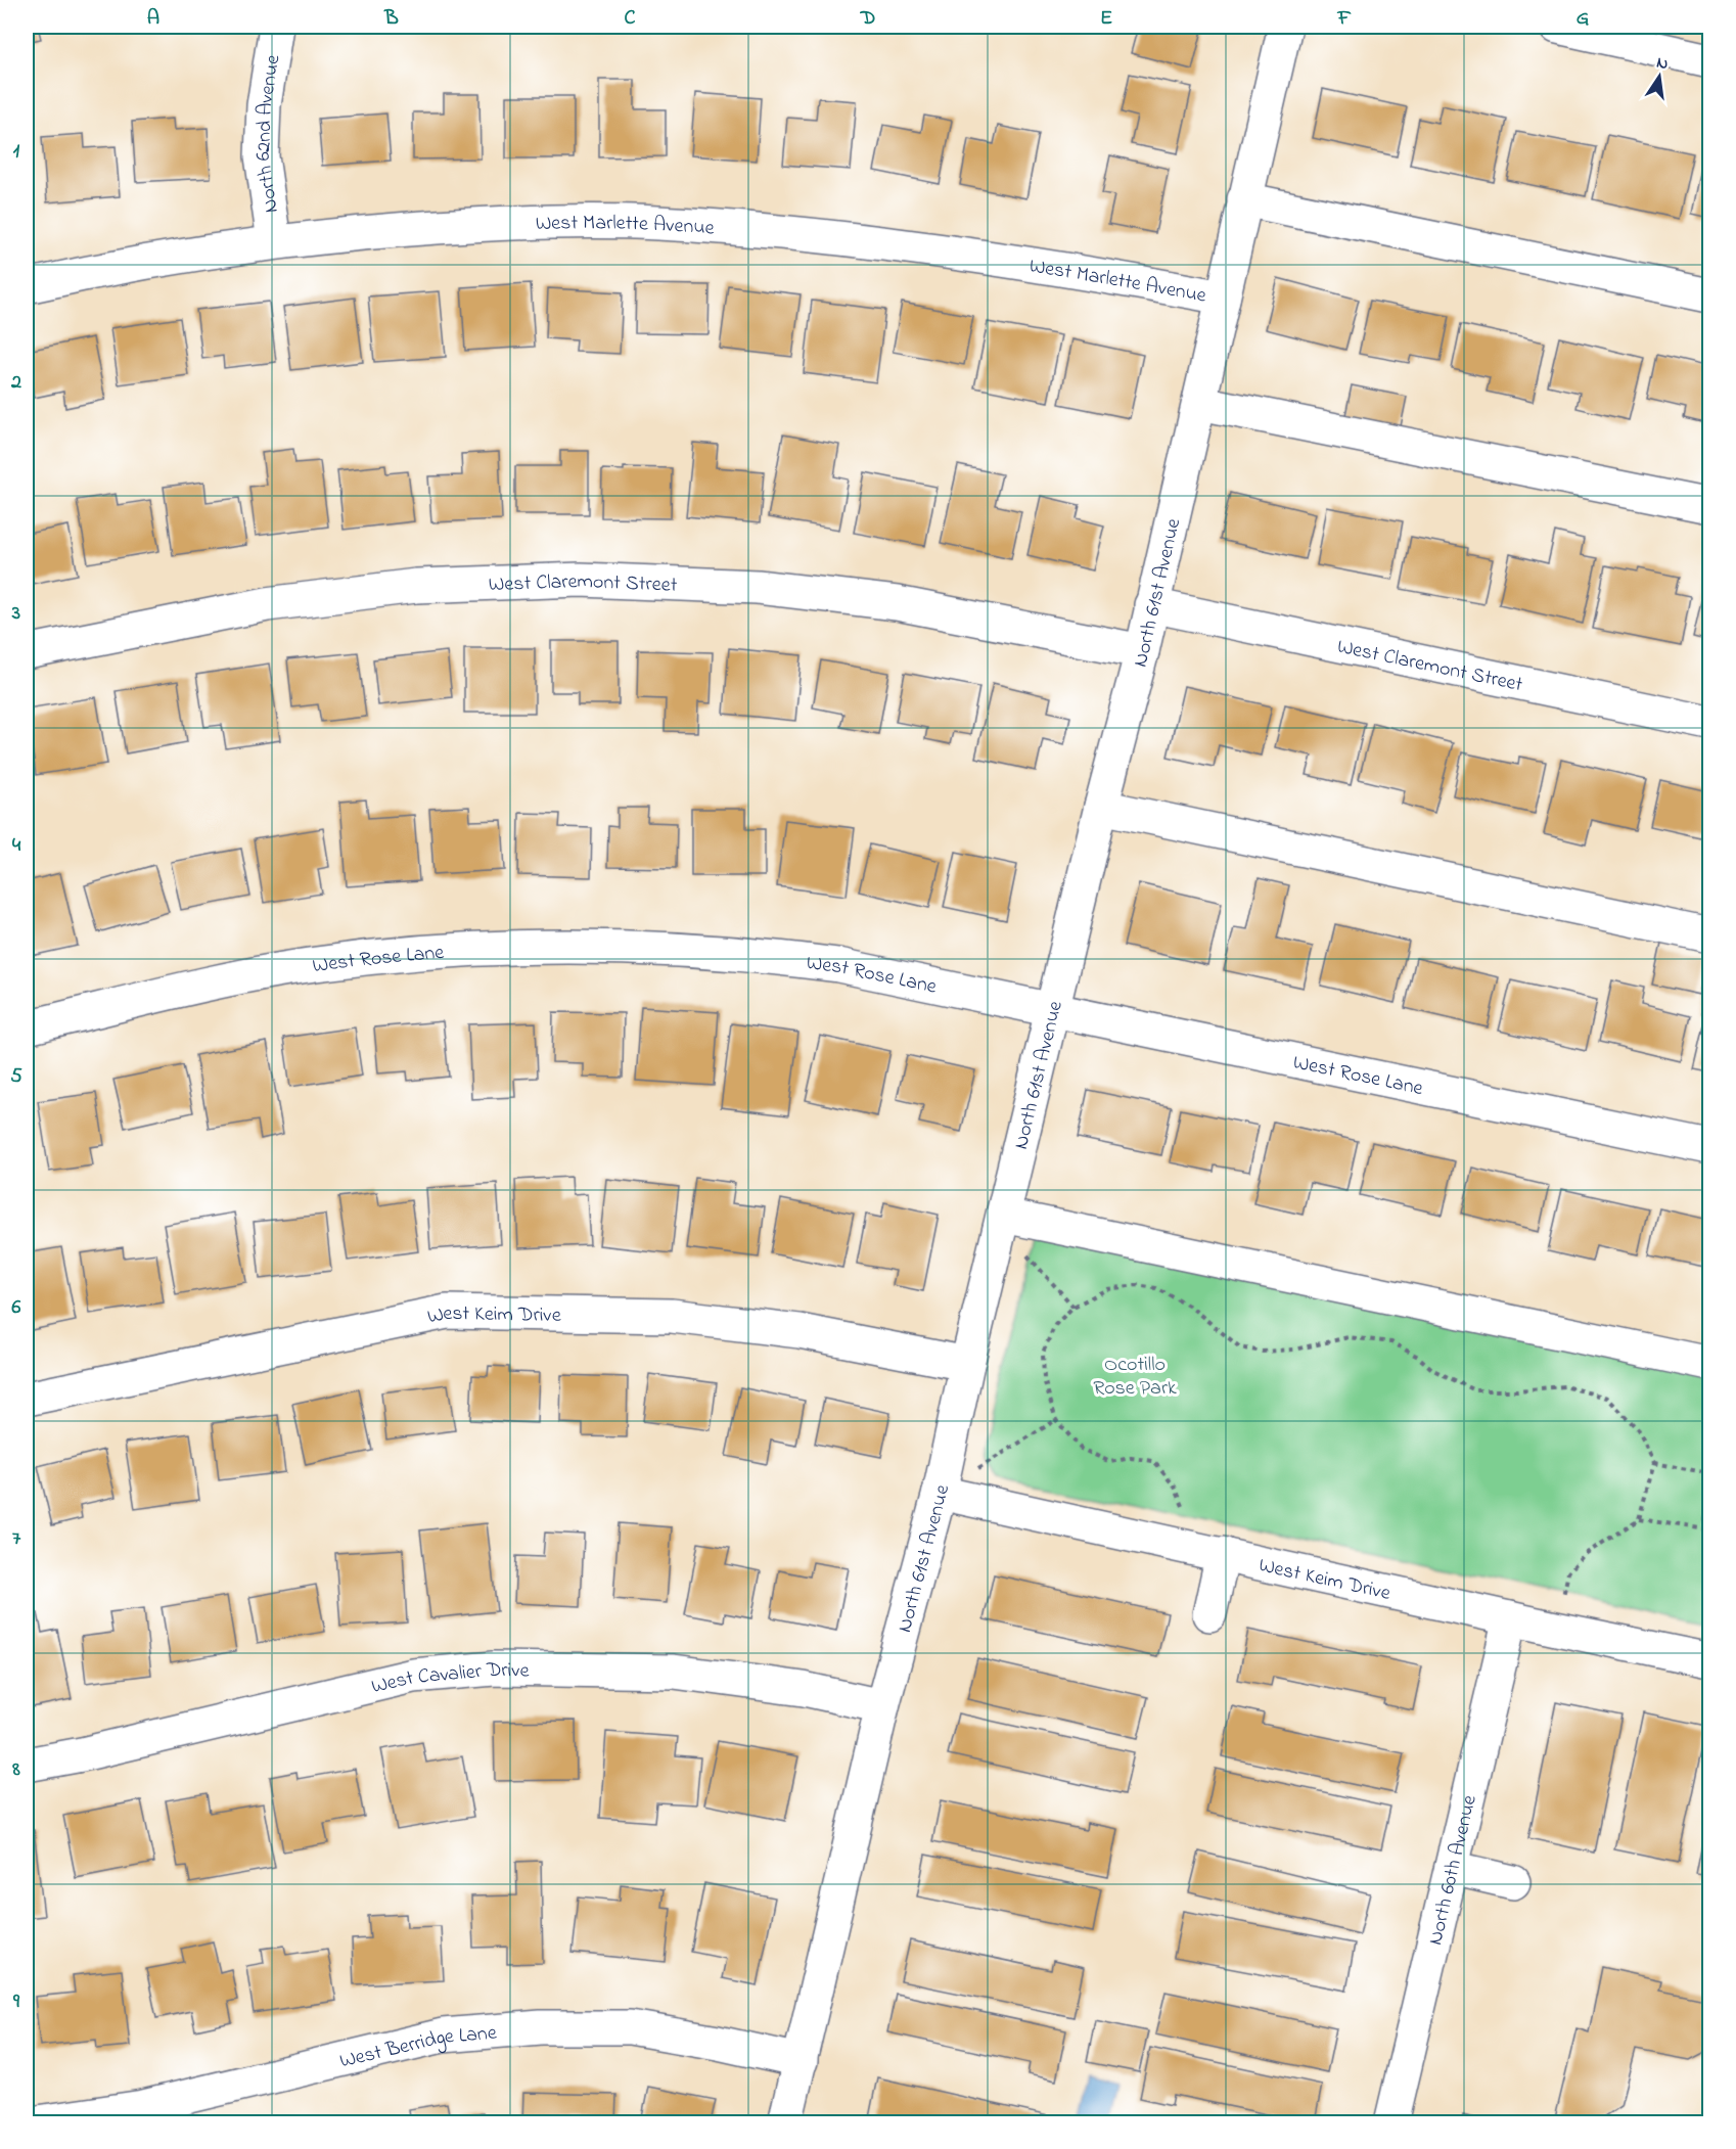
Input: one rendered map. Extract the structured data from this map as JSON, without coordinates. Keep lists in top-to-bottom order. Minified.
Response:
{"streets":{"street":["North 62nd Avenue","West Marlette Avenue","West Claremont Street","North 61st Avenue","West Rose Lane","West Keim Drive","West Cavalier Drive","North 60th Avenue","West Berridge Lane"]},"crossings":[["North 62nd Avenue","West Marlette Avenue"],["West Marlette Avenue","North 61st Avenue"],["West Claremont Street","North 61st Avenue"],["North 61st Avenue","West Rose Lane"],["North 61st Avenue","West Keim Drive"],["North 61st Avenue","West Cavalier Drive"],["North 61st Avenue","West Berridge Lane"],["West Keim Drive","North 60th Avenue"]],"parks":["Ocotillo Rose Park"],"north":"top","grid":{"columns":["A","B","C","D","E","F","G"],"rows":["1","2","3","4","5","6","7","8","9"]}}
